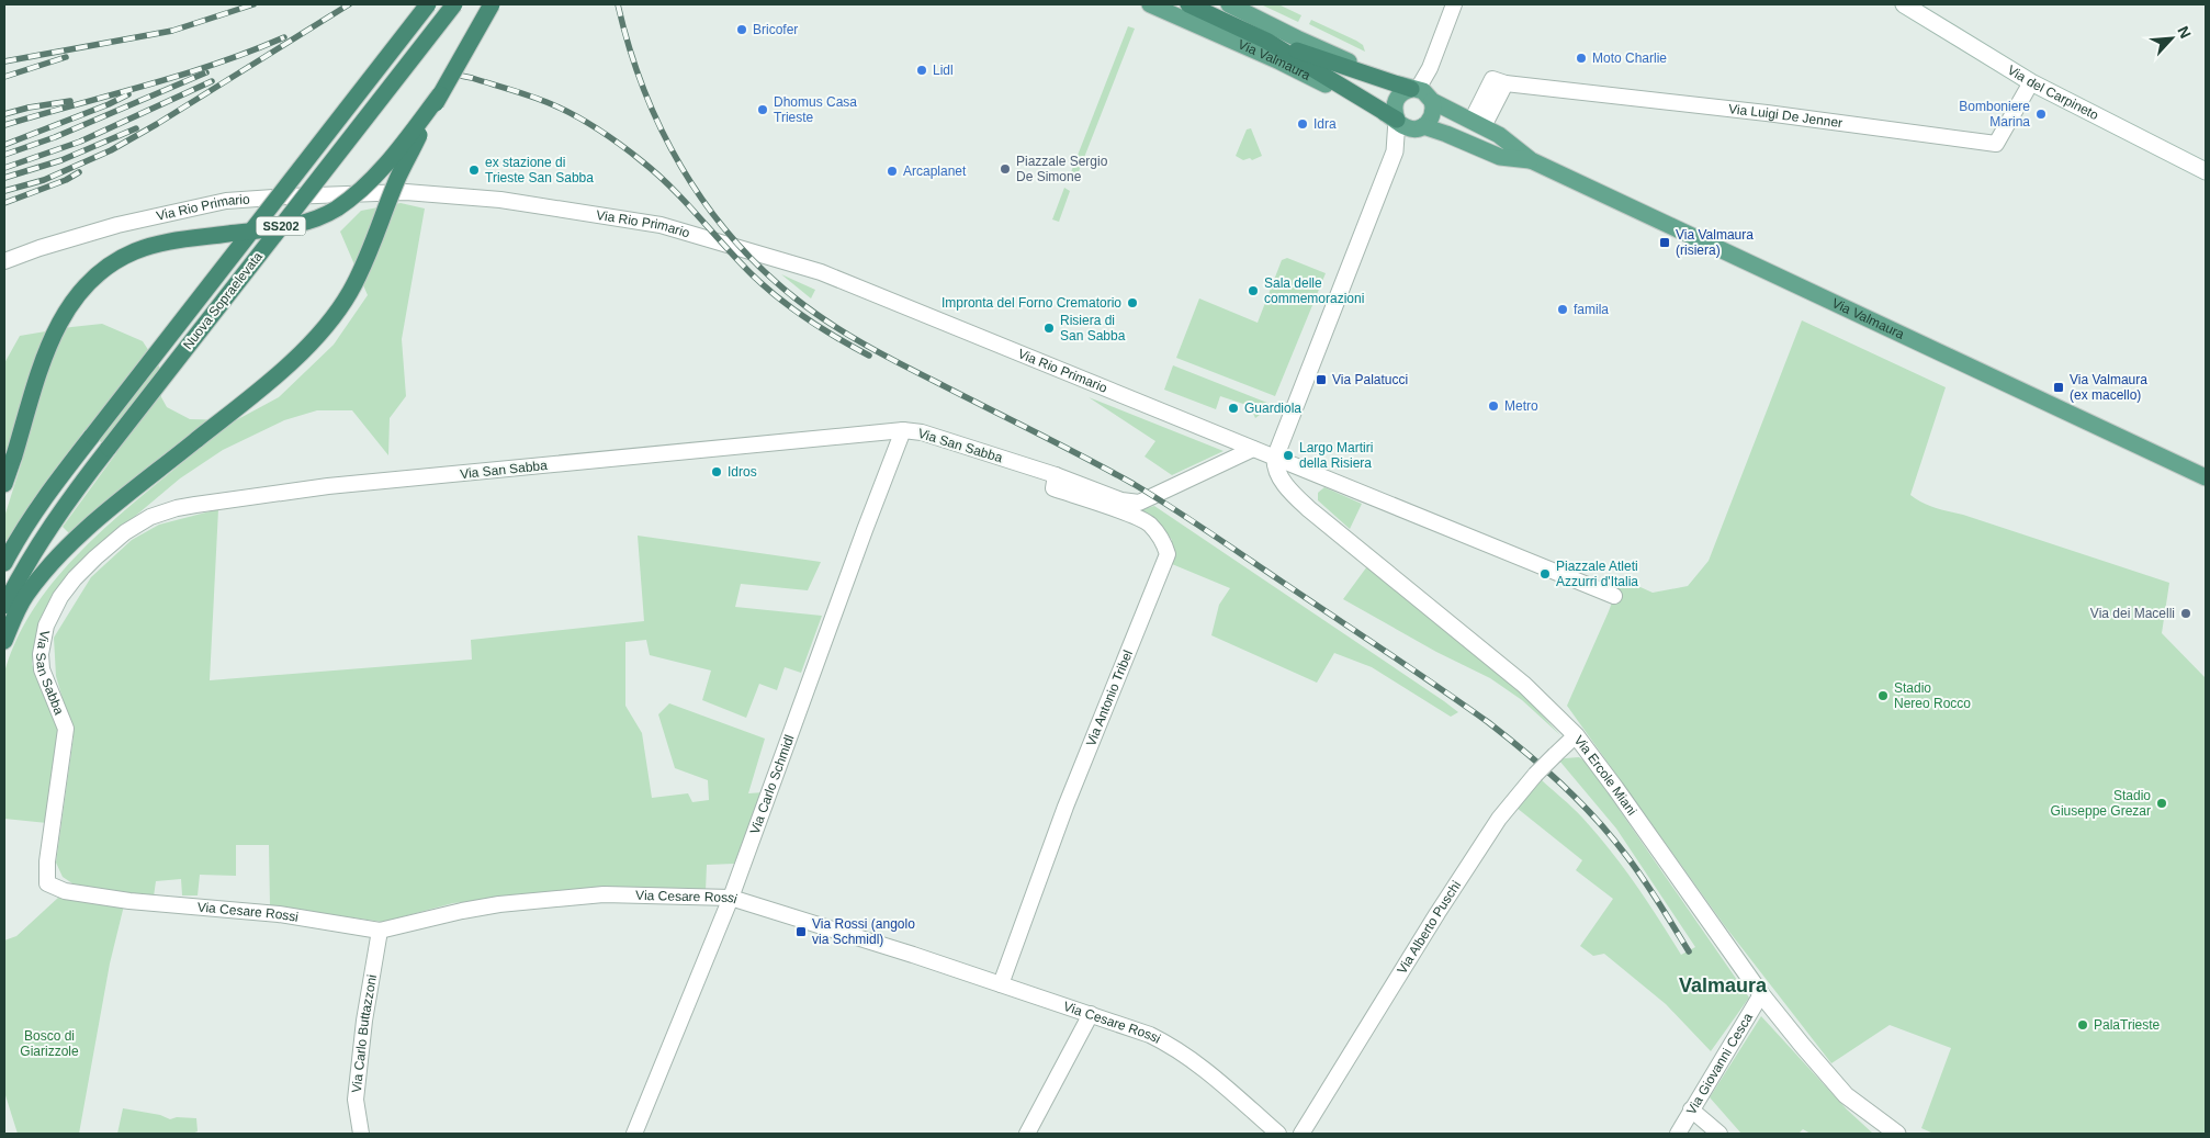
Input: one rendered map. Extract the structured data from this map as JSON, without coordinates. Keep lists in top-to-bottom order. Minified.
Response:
{"streets":{"highway":["SS202","Nuova Sopraelevata"],"main road":["Via Valmaura"],"street":["Via del Carpineto","Via Luigi De Jenner","Via Rio Primario","Via San Sabba","Via Antonio Tribel","Via Ercole Miani","Via Carlo Schmidl","Via Cesare Rossi","Via Alberto Puschi","Via Carlo Buttazzoni","Via Giovanni Cesca"]},"crossings":[["Via Valmaura","Via Luigi De Jenner"],["Via del Carpineto","Via Luigi De Jenner"],["Via Rio Primario","Via San Sabba"],["Via San Sabba","Via Antonio Tribel"],["Via San Sabba","Via Carlo Schmidl"],["Via San Sabba","Via Cesare Rossi"],["Via Antonio Tribel","Via Cesare Rossi"],["Via Ercole Miani","Via Alberto Puschi"],["Via Ercole Miani","Via Giovanni Cesca"],["Via Carlo Schmidl","Via Cesare Rossi"],["Via Cesare Rossi","Via Carlo Buttazzoni"]],"districts":["Valmaura"],"parks":["Bosco di Giarizzole"],"places":{"other":["Bricofer","Moto Charlie","Lidl","Dhomus Casa Trieste","Bomboniere Marina","Idra","Piazzale Sergio De Simone","ex stazione di Trieste San Sabba","Arcaplanet","Sala delle commemorazioni","Impronta del Forno Crematorio","famila","Risiera di San Sabba","Metro","Guardiola","Largo Martiri della Risiera","Idros","Piazzale Atleti Azzurri d'Italia","Via dei Macelli","Stadio Nereo Rocco","Stadio Giuseppe Grezar","PalaTrieste"],"transit":["Via Valmaura (risiera)","Via Palatucci","Via Valmaura (ex macello)","Via Rossi (angolo via Schmidl)"]},"north":"top right"}
